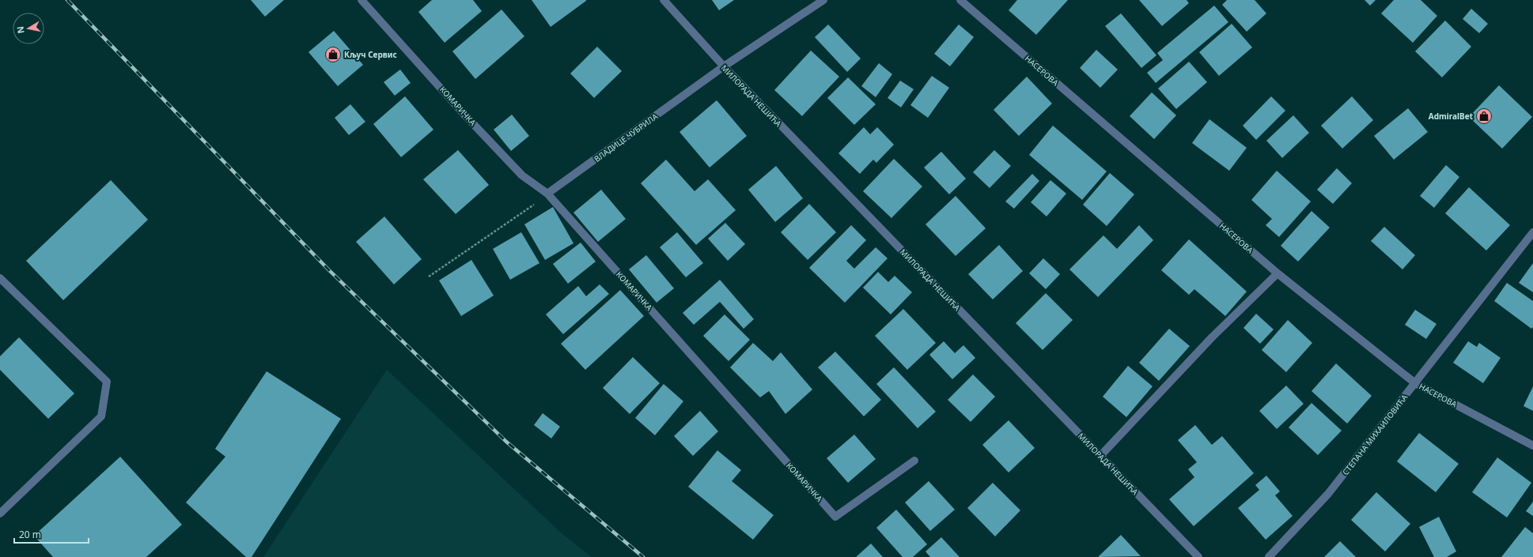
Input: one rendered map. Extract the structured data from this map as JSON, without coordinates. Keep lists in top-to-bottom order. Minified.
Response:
{"streets":{"street":["НАСЕРОВА","МИЛОРАДА НЕШИЋА","КОМАРИЧКА","ВЛАДИЦЕ ЧУБРИЛА","СТЕПАНА МИХАИЛОВИЋА"]},"crossings":[["НАСЕРОВА","СТЕПАНА МИХАИЛОВИЋА"],["МИЛОРАДА НЕШИЋА","ВЛАДИЦЕ ЧУБРИЛА"],["КОМАРИЧКА","ВЛАДИЦЕ ЧУБРИЛА"]],"places":{"shop":["Кључ Сервис","AdmiralBet"]},"scale_bar":"20 m","north":"left"}
